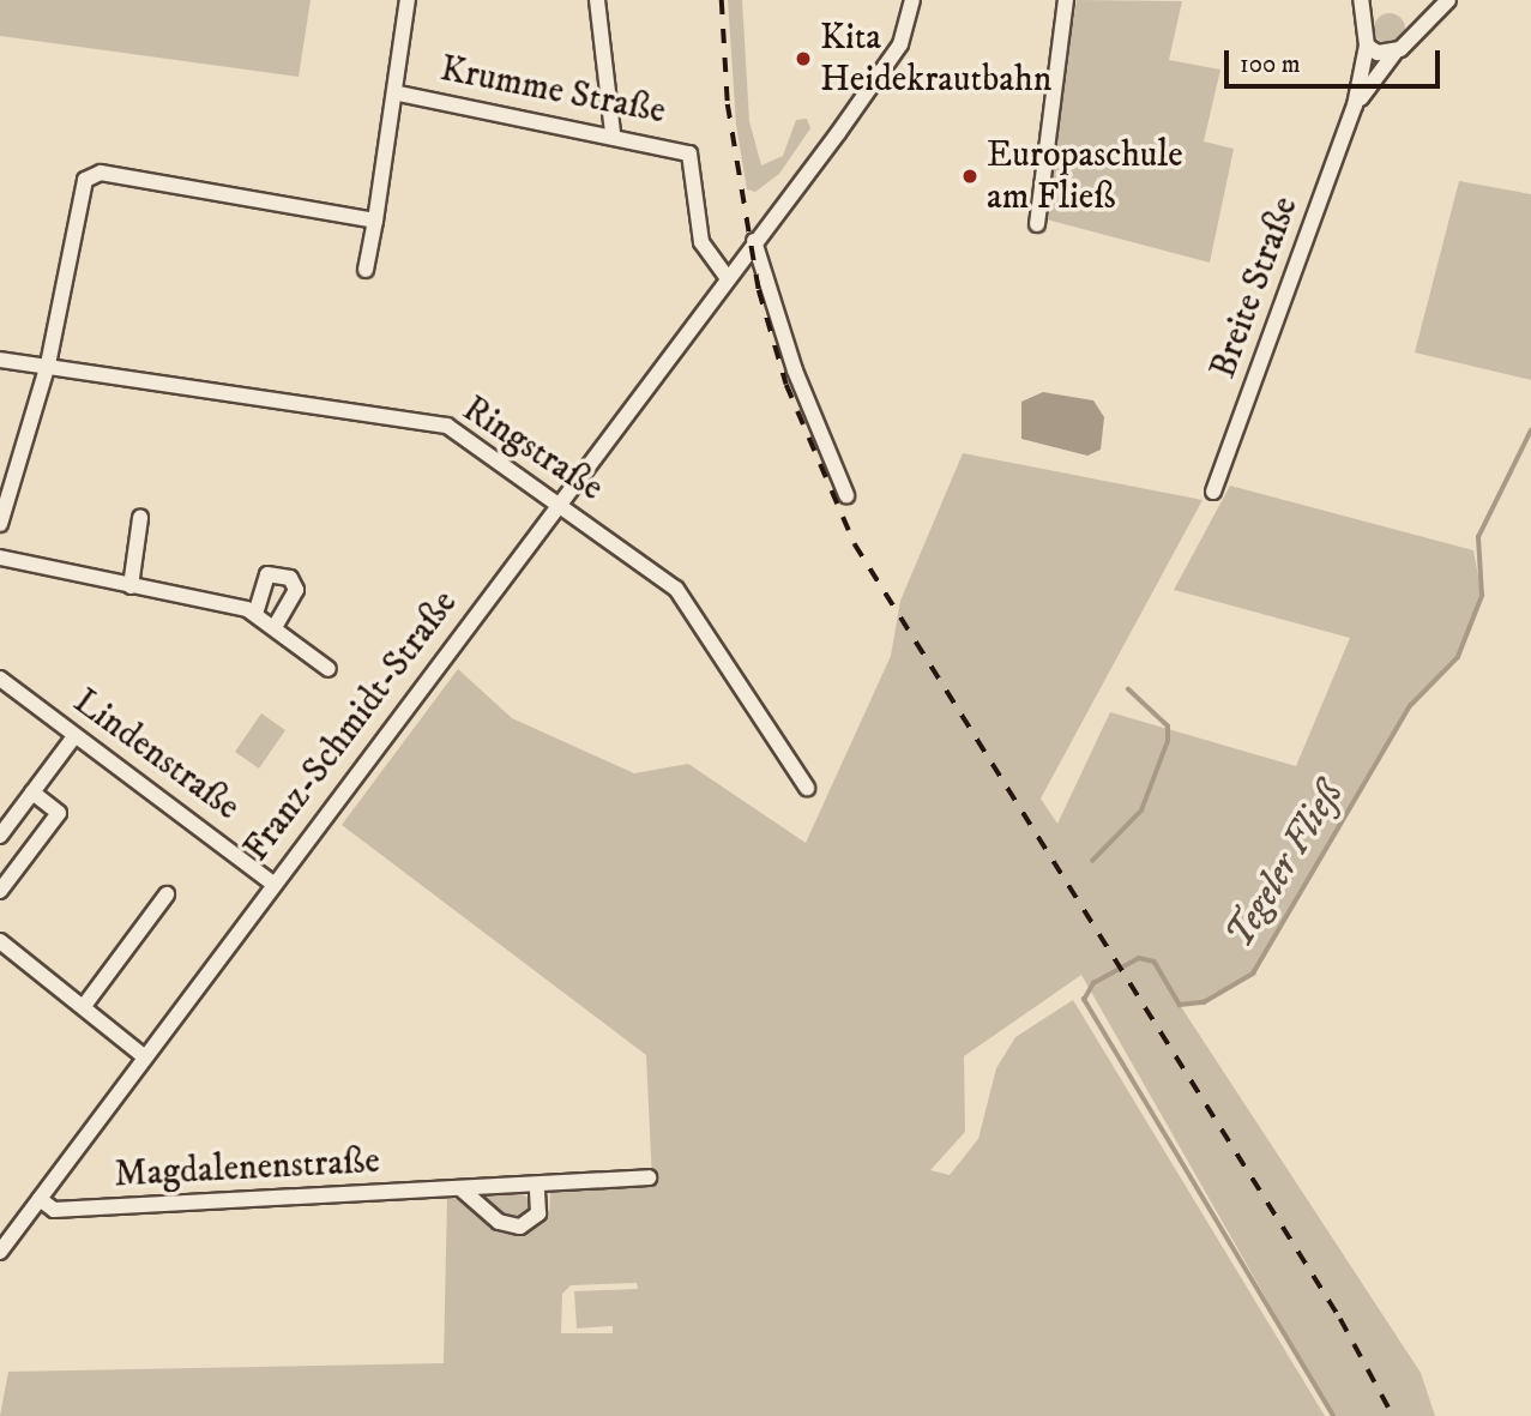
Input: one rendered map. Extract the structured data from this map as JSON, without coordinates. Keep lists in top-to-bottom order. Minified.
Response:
{"streets":{"street":["Krumme Straße","Breite Straße","Ringstraße","Franz-Schmidt-Straße","Lindenstraße","Magdalenenstraße"]},"crossings":[["Krumme Straße","Franz-Schmidt-Straße"],["Ringstraße","Franz-Schmidt-Straße"],["Franz-Schmidt-Straße","Lindenstraße"],["Franz-Schmidt-Straße","Magdalenenstraße"]],"water":["Tegeler Fließ"],"places":["Kita Heidekrautbahn","Europaschule am Fließ"],"scale_bar":"100 m"}
